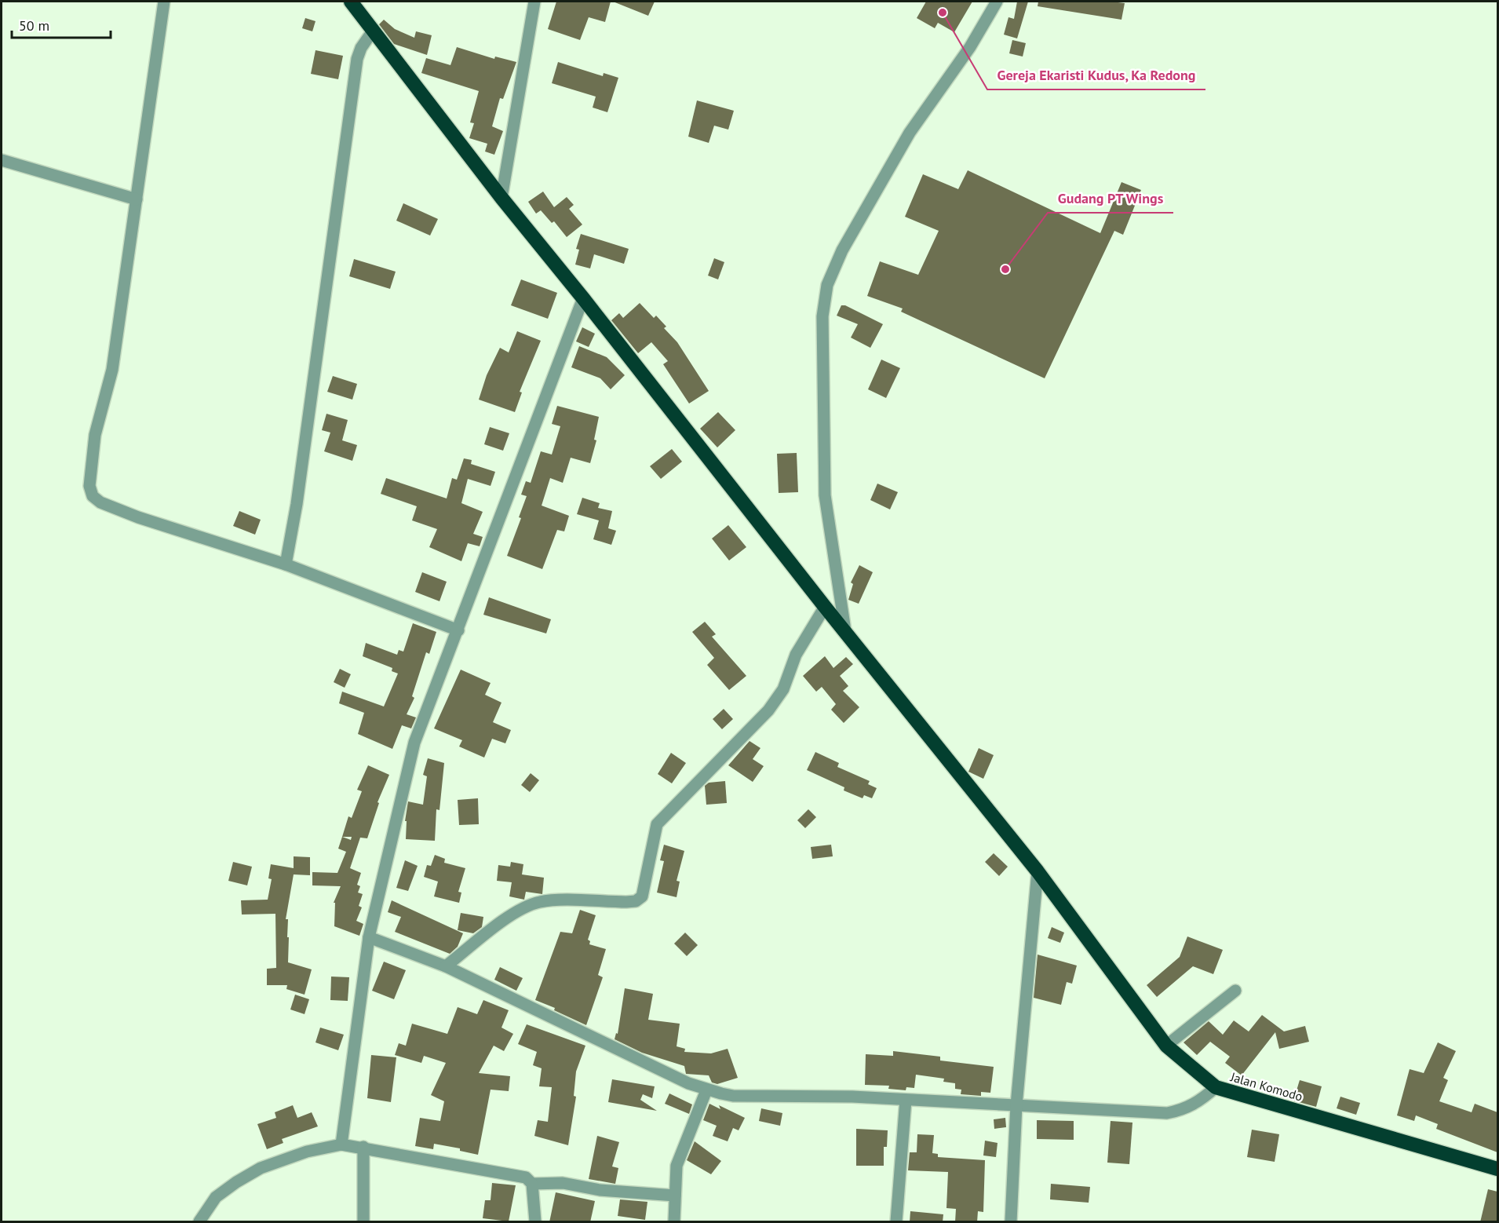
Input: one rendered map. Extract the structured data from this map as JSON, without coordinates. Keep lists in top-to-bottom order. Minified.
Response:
{"streets":{"highway":["Jalan Komodo"]},"places":["Gereja Ekaristi Kudus, Ka Redong","Gudang PT Wings"],"scale_bar":"50 m"}
